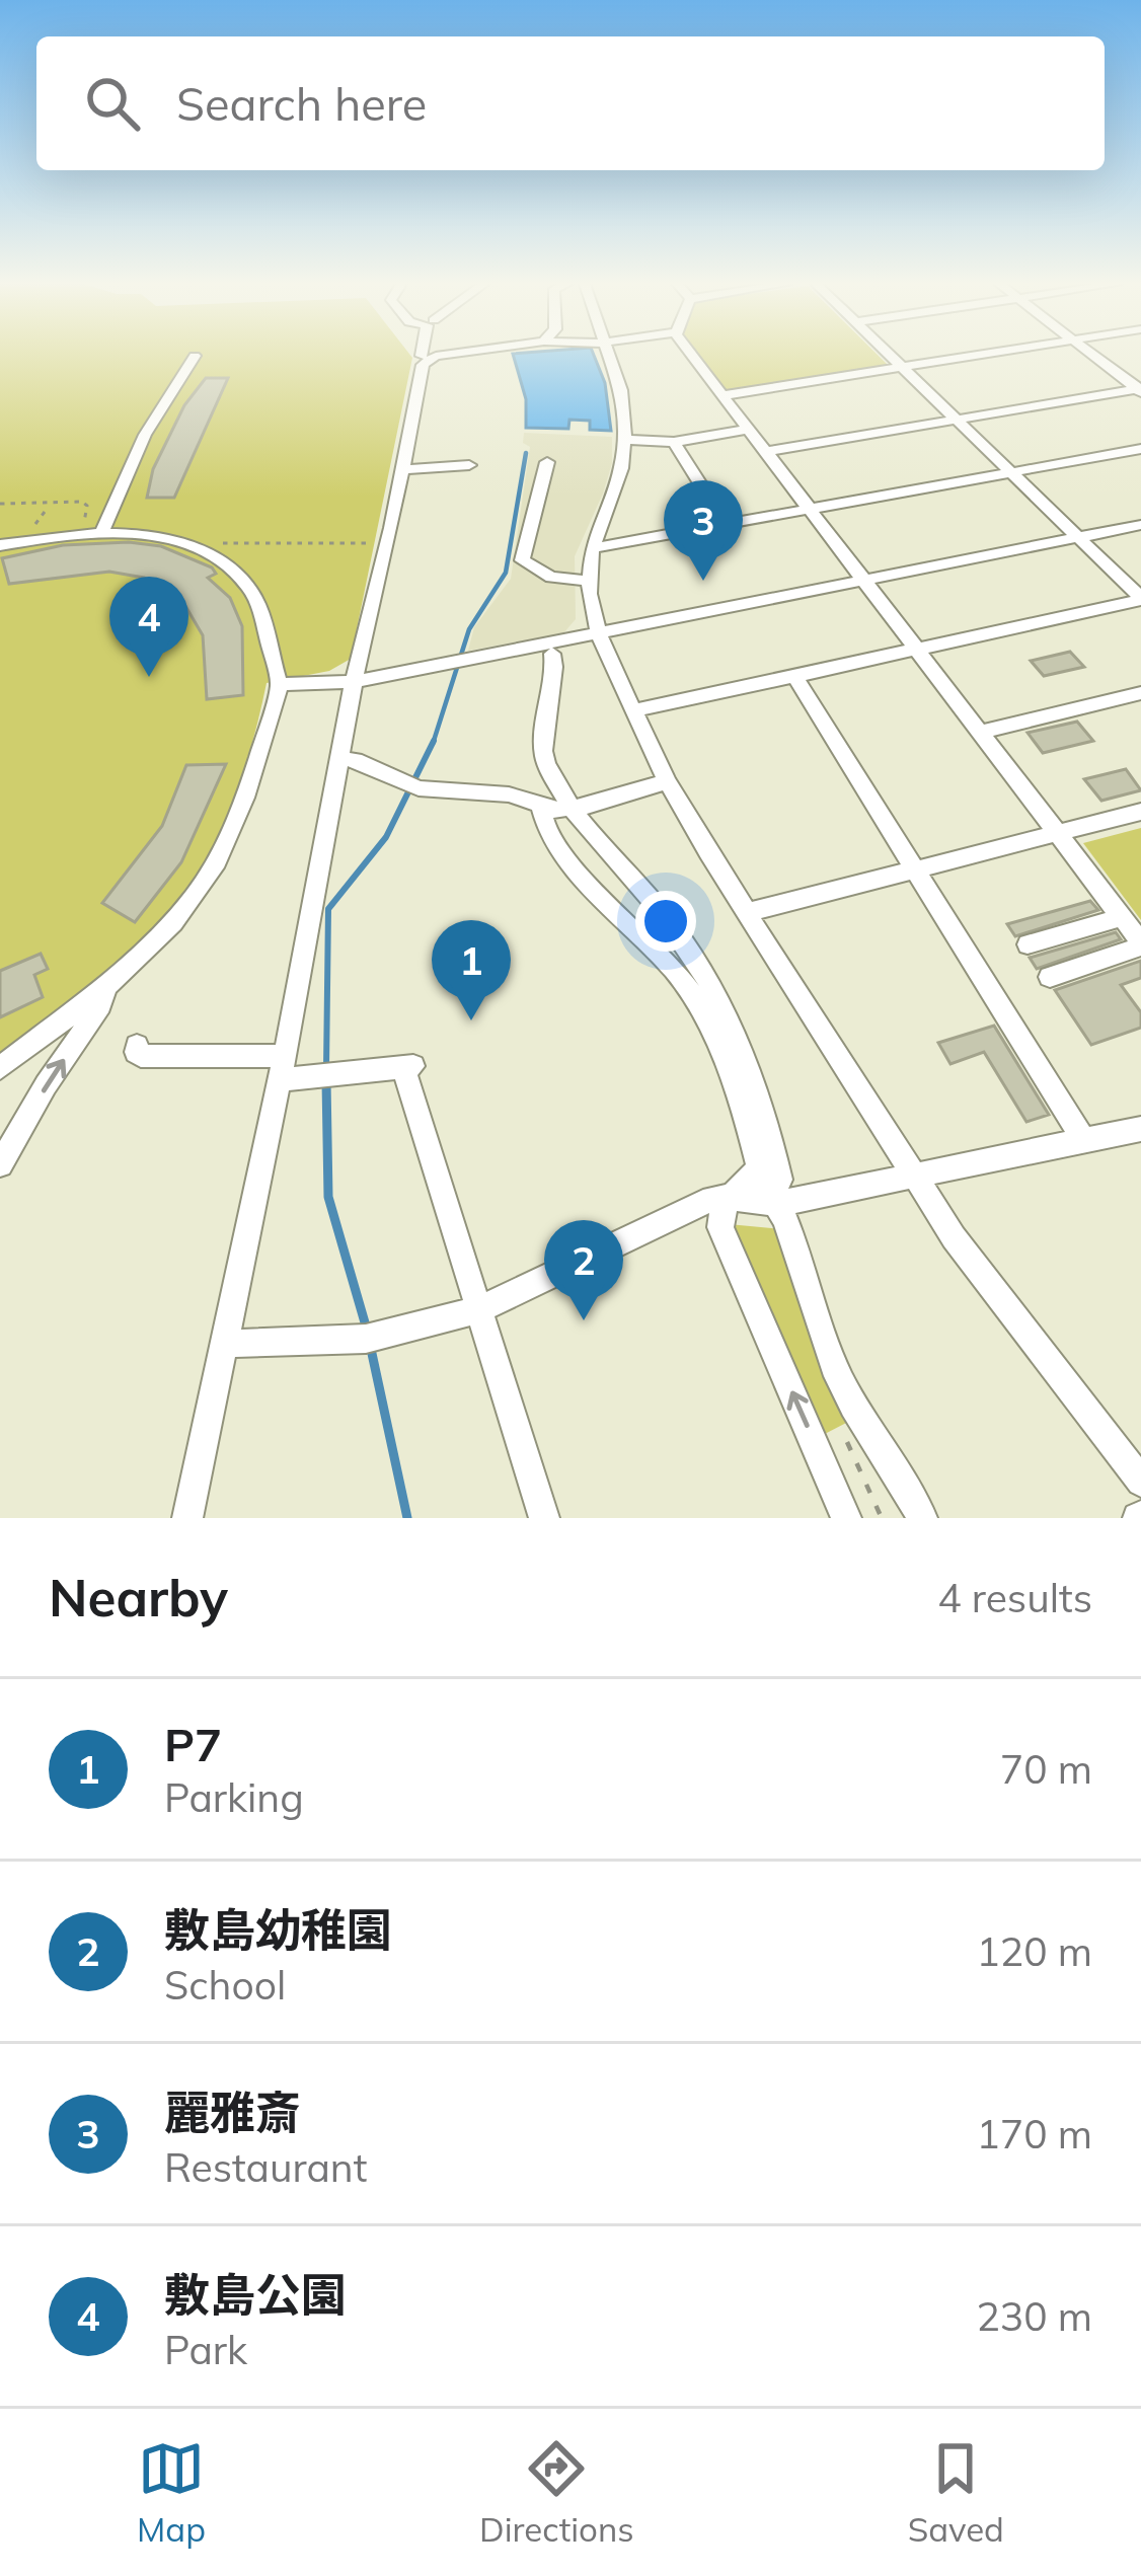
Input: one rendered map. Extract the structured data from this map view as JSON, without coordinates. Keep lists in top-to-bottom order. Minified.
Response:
{"page":{"search":"Search here","pins":["3","4","1","2"],"heading":["Nearby","4 results"],"list":[{"mark":"1","name":"P7","note":"Parking","value":"70 m"},{"mark":"2","name":"敷島幼稚園","note":"School","value":"120 m"},{"mark":"3","name":"麗雅斎","note":"Restaurant","value":"170 m"},{"mark":"4","name":"敷島公園","note":"Park","value":"230 m"}],"nav":["Map","Directions","Saved"]}}
